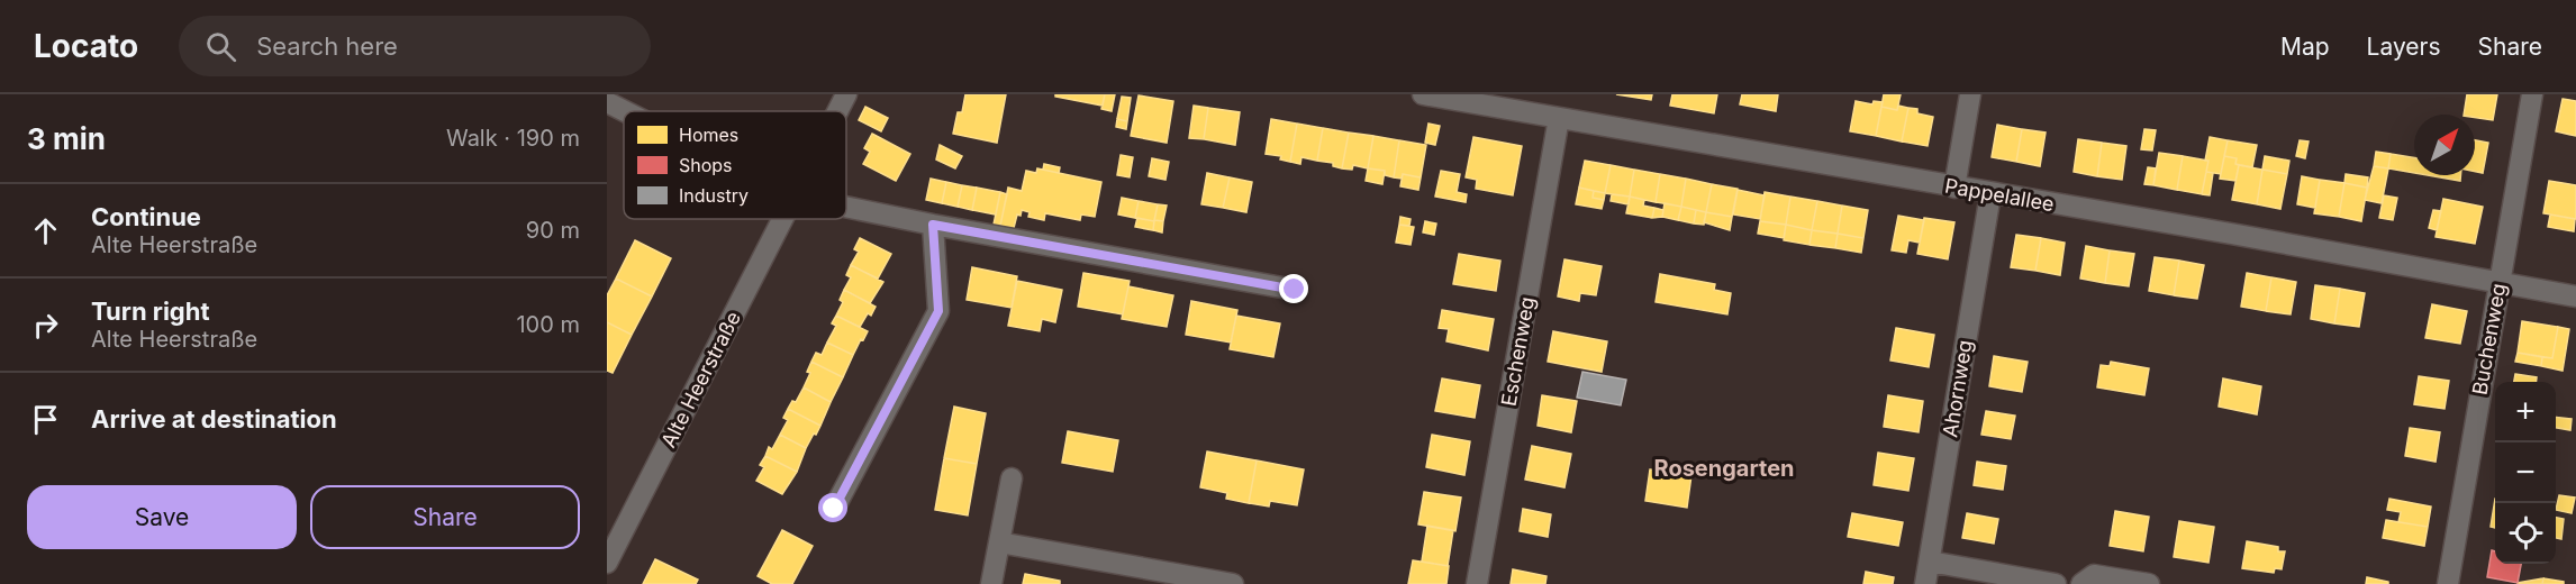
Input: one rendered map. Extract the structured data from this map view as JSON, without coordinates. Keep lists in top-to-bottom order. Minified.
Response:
{"streets":{"street":["Pappelallee","Buchenweg","Eschenweg","Alte Heerstraße","Ahornweg"]},"crossings":[["Pappelallee","Buchenweg"],["Pappelallee","Eschenweg"],["Pappelallee","Ahornweg"]],"districts":["Rosengarten"],"legend":["Homes","Shops","Industry"],"north":"top right","page":{"header":"Locato","search":"Search here","nav":["Map","Layers","Share"],"heading":["3 min","Walk · 190 m"],"list":[["Continue","Alte Heerstraße","90 m"],["Turn right","Alte Heerstraße","100 m"],"Arrive at destination"],"map_buttons":["+","−"],"buttons":["Save","Share"]}}
